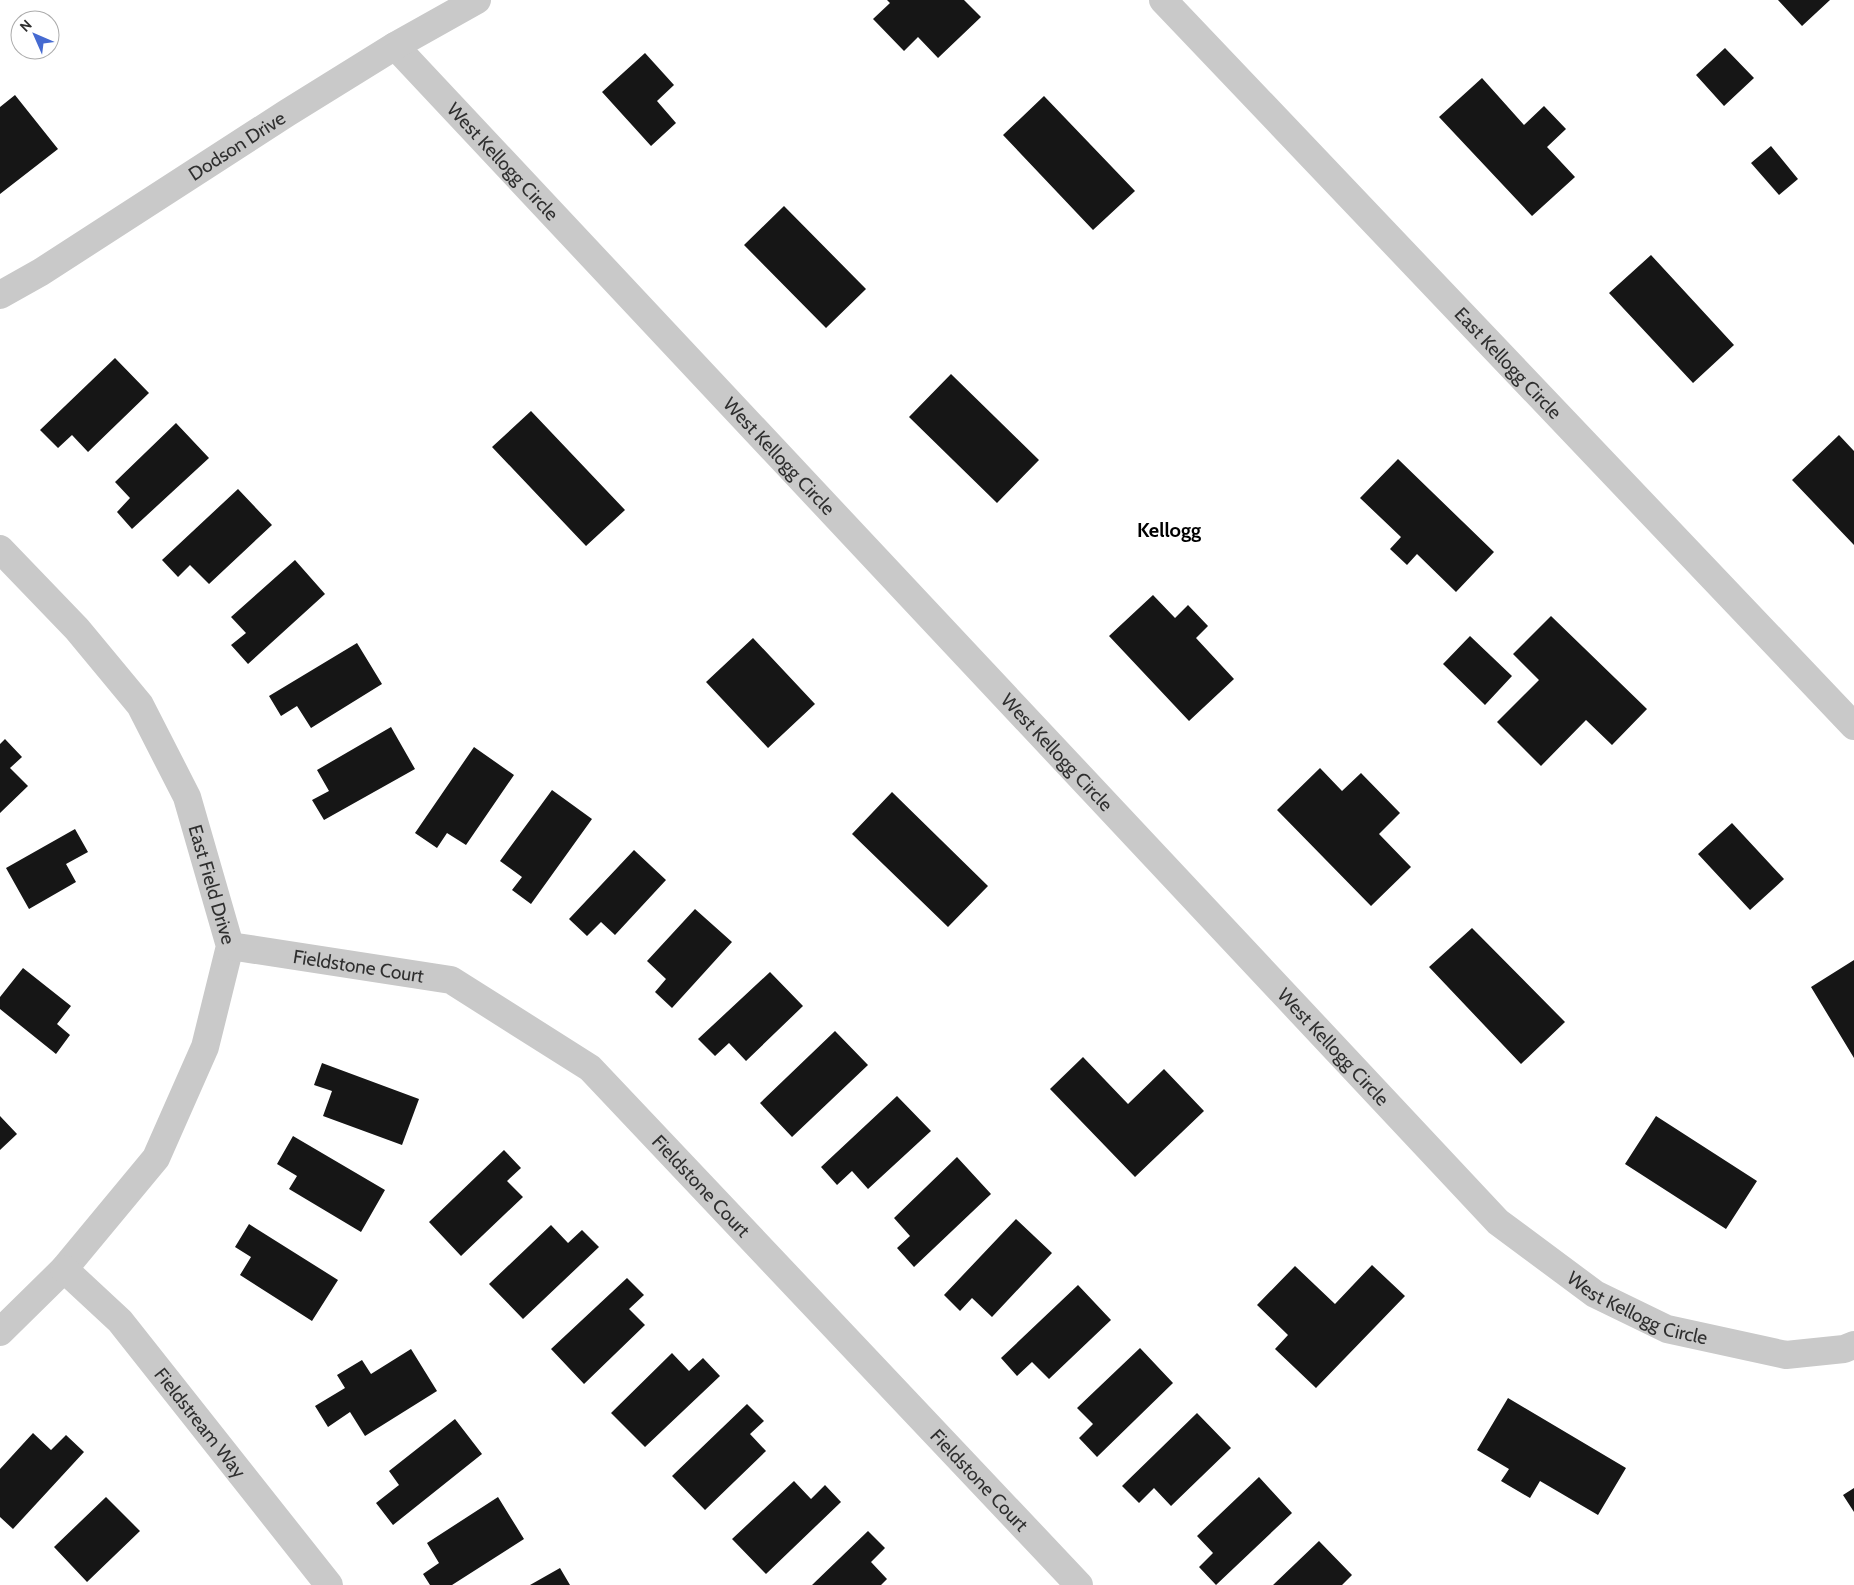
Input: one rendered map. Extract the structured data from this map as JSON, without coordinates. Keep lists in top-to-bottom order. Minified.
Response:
{"streets":{"street":["Dodson Drive","West Kellogg Circle","East Kellogg Circle","East Field Drive","Fieldstone Court","Fieldstream Way"]},"crossings":[["Dodson Drive","West Kellogg Circle"],["East Field Drive","Fieldstone Court"],["East Field Drive","Fieldstream Way"]],"districts":["Kellogg"],"north":"top left"}
